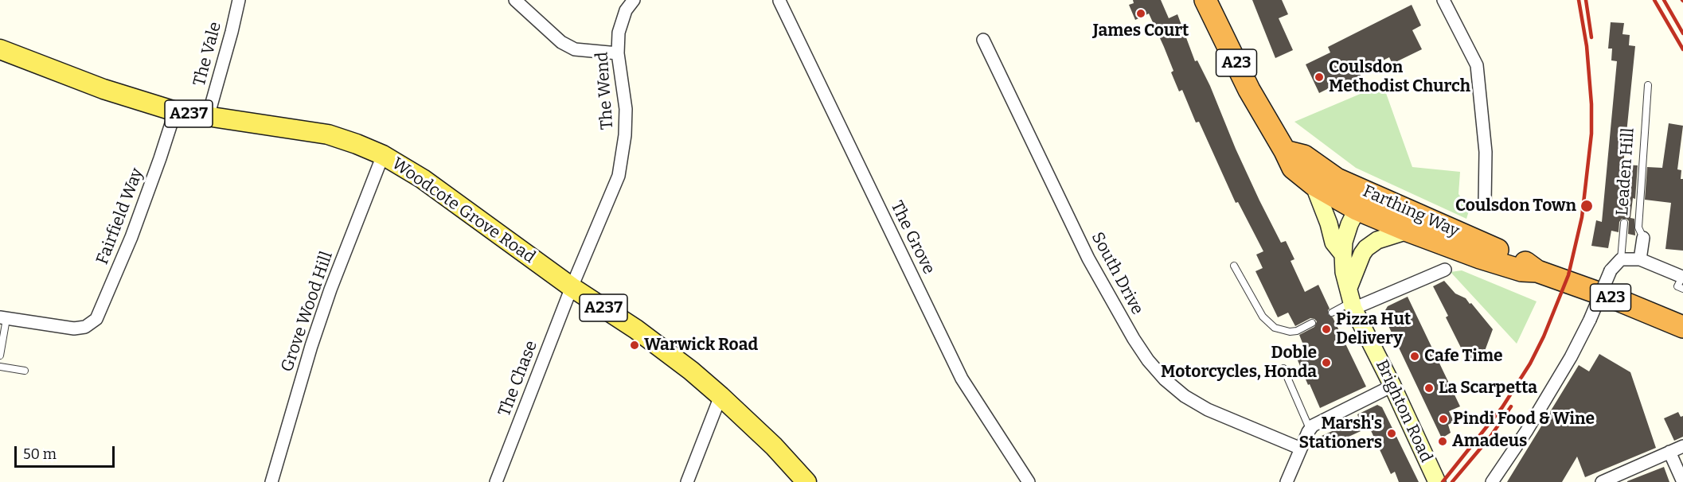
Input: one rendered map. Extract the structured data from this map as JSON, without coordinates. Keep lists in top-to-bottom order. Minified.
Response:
{"streets":{"highway":["A23","Farthing Way","Brighton Road"],"main road":["A237","Woodcote Grove Road"],"street":["The Vale","The Wend","Leaden Hill","Fairfield Way","The Grove","South Drive","Grove Wood Hill","The Chase"]},"crossings":[["The Vale","Woodcote Grove Road"],["A23","Farthing Way"],["A23","Brighton Road"],["The Wend","Woodcote Grove Road"],["The Wend","The Chase"],["Woodcote Grove Road","Fairfield Way"],["Woodcote Grove Road","Grove Wood Hill"],["Woodcote Grove Road","The Chase"],["Farthing Way","Brighton Road"]],"places":["James Court","Coulsdon Methodist Church","Coulsdon Town","Pizza Hut Delivery","Warwick Road","Cafe Time","Doble Motorcycles, Honda","La Scarpetta","Pindi Food & Wine","Marsh's Stationers","Amadeus"],"scale_bar":"50 m"}
